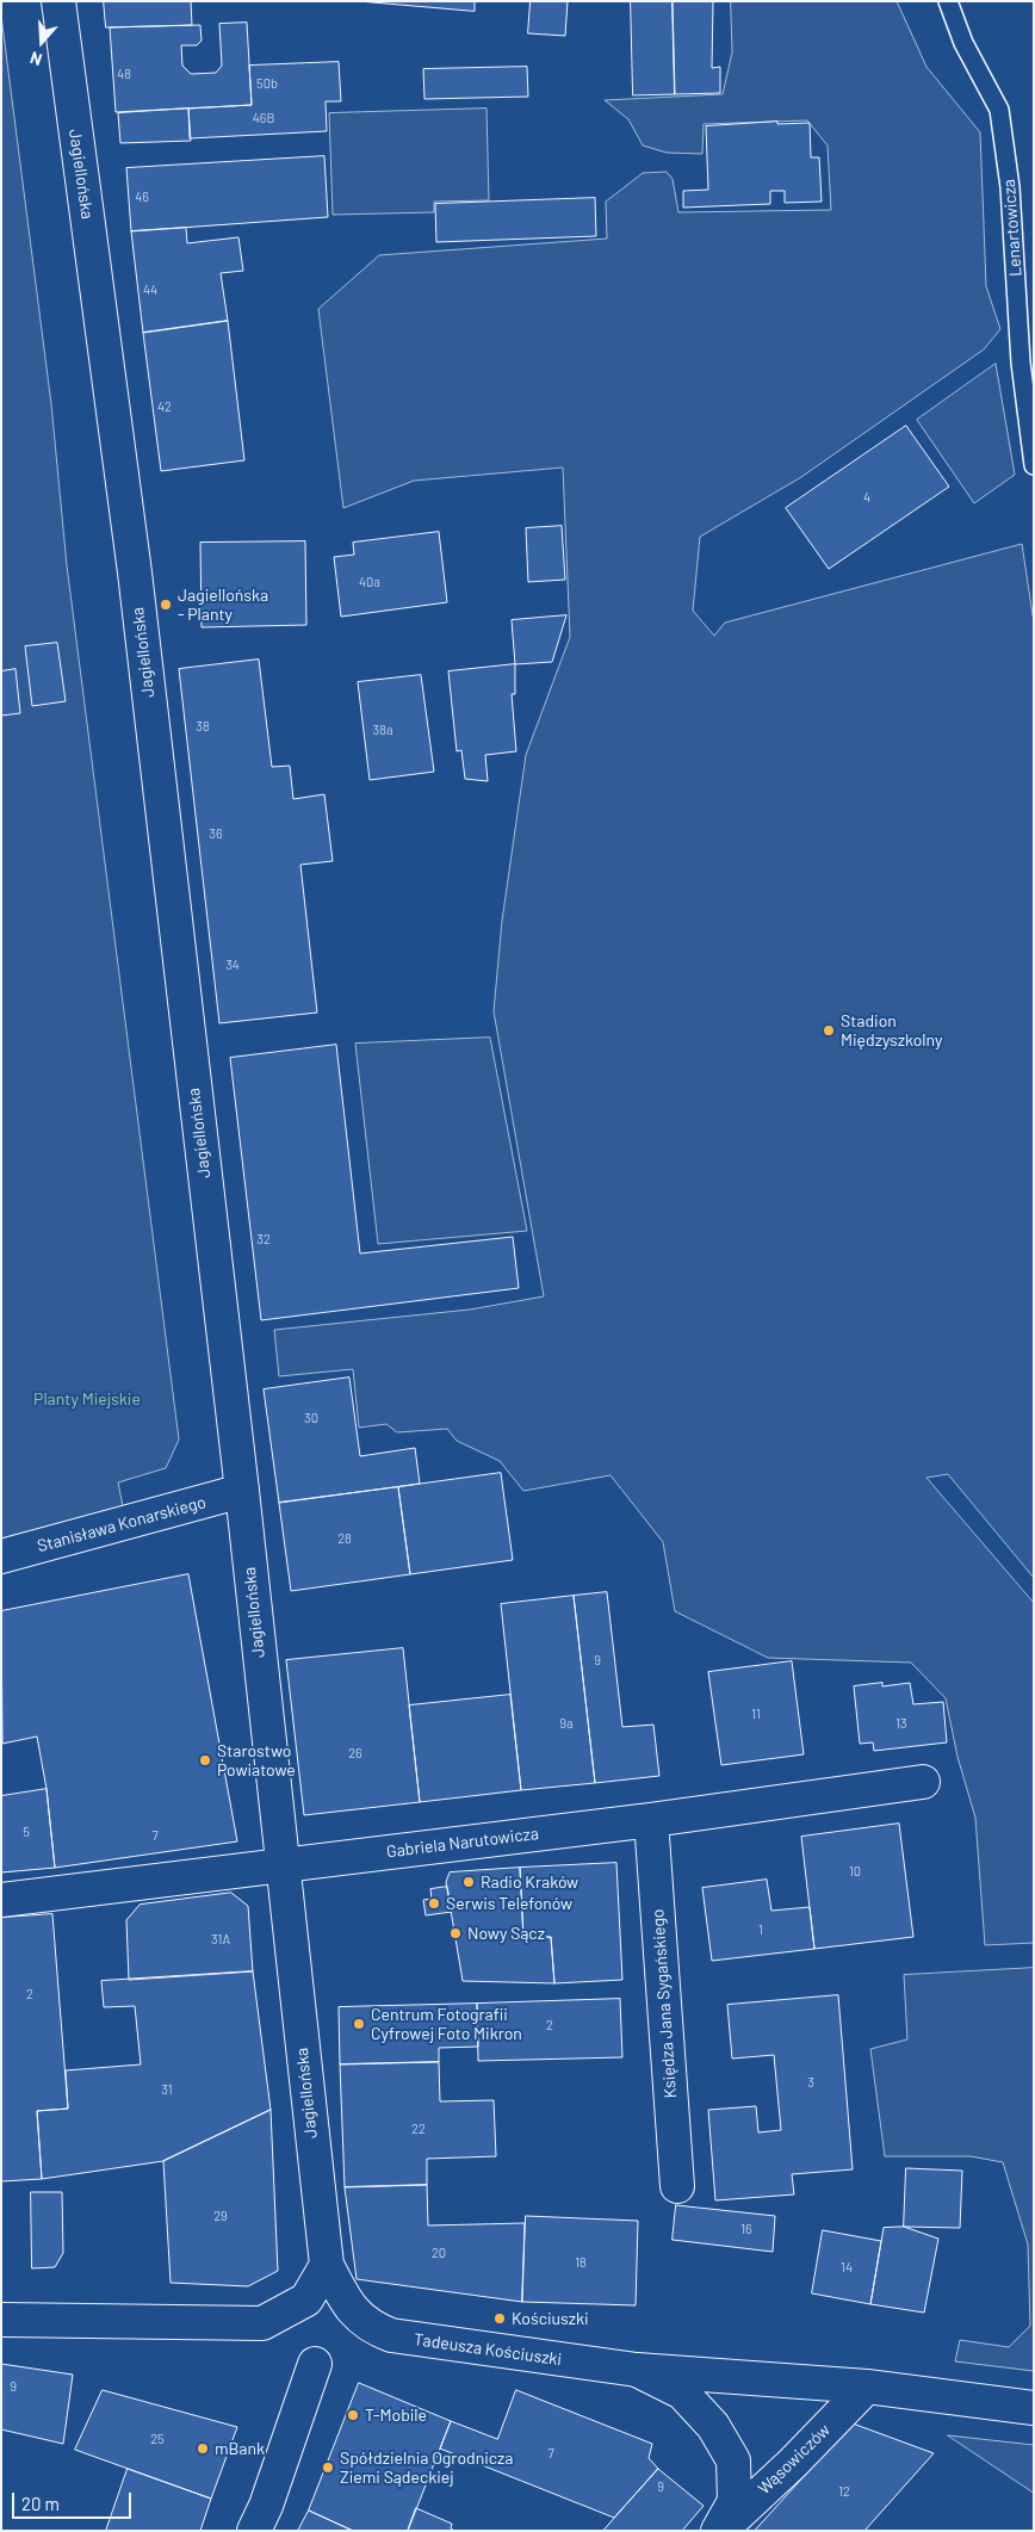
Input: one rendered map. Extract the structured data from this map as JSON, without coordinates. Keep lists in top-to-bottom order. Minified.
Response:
{"streets":{"street":["Jagiellońska","Stanisława Konarskiego","Gabriela Narutowicza","Księdza Jana Sygańskiego","Tadeusza Kościuszki","Wąsowiczów"],"lane":["Lenartowicza"]},"crossings":[["Jagiellońska","Stanisława Konarskiego"],["Jagiellońska","Gabriela Narutowicza"],["Jagiellońska","Tadeusza Kościuszki"],["Gabriela Narutowicza","Księdza Jana Sygańskiego"],["Tadeusza Kościuszki","Wąsowiczów"]],"parks":["Planty Miejskie"],"places":["Jagiellońska - Planty","Stadion Międzyszkolny","Starostwo Powiatowe","Radio Kraków","Serwis Telefonów","Nowy Sącz","Centrum Fotografii Cyfrowej Foto Mikron","Kościuszki","T-Mobile","mBank","Spółdzielnia Ogrodnicza Ziemi Sądeckiej"],"house_numbers":["48","50b","46B","46","44","42","4","40a","38","38a","36","34","32","30","28","9","11","9a","13","26","5","7","10","1","31A","2","2","3","31","22","29","16","20","18","14","9","25","7","9","12"],"scale_bar":"20 m","north":"bottom"}
